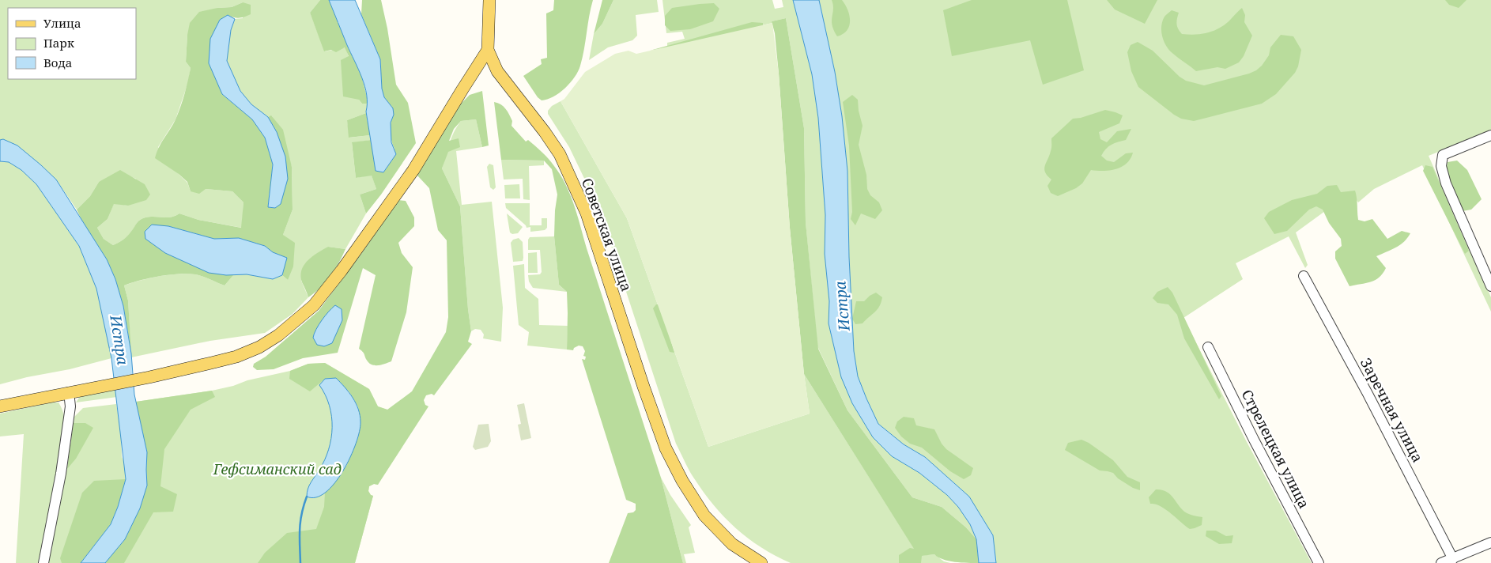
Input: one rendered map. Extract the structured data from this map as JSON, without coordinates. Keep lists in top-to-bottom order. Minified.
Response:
{"streets":{"main road":["Советская улица"],"street":["Заречная улица","Стрелецкая улица"]},"water":["Истра"],"parks":["Гефсиманский сад"],"legend":["Улица","Парк","Вода"]}
